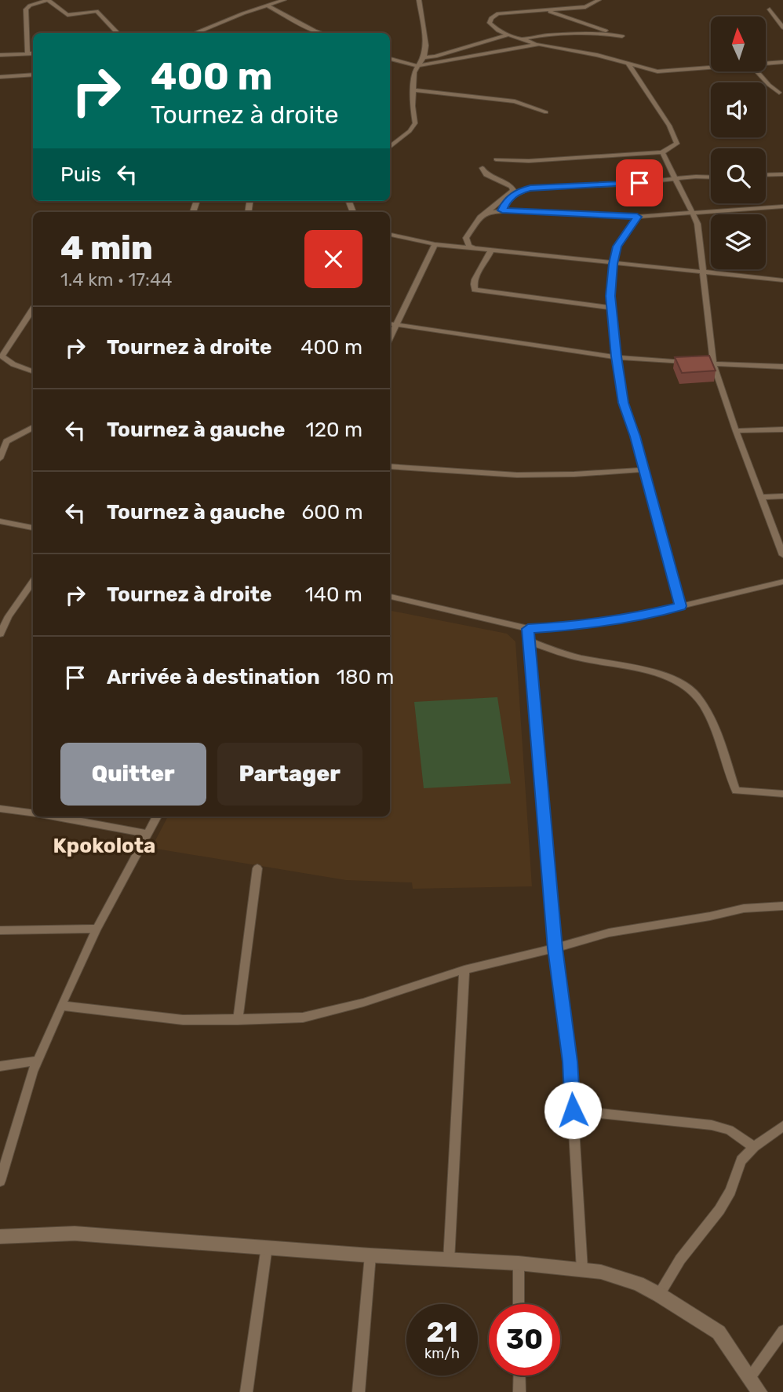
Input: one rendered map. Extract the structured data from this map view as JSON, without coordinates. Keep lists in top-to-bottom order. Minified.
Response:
{"districts":["Kpokolota"],"north":"top","page":{"turn":["400 m","Tournez à droite"],"then":"Puis","heading":["4 min","1.4 km · 17:44"],"list":[{"name":"Tournez à droite","value":"400 m"},{"name":"Tournez à gauche","value":"120 m"},{"name":"Tournez à gauche","value":"600 m"},{"name":"Tournez à droite","value":"140 m"},{"name":"Arrivée à destination","value":"180 m"}],"buttons":["Quitter","Partager"],"speed":"21 km/h","limit":"30"}}
